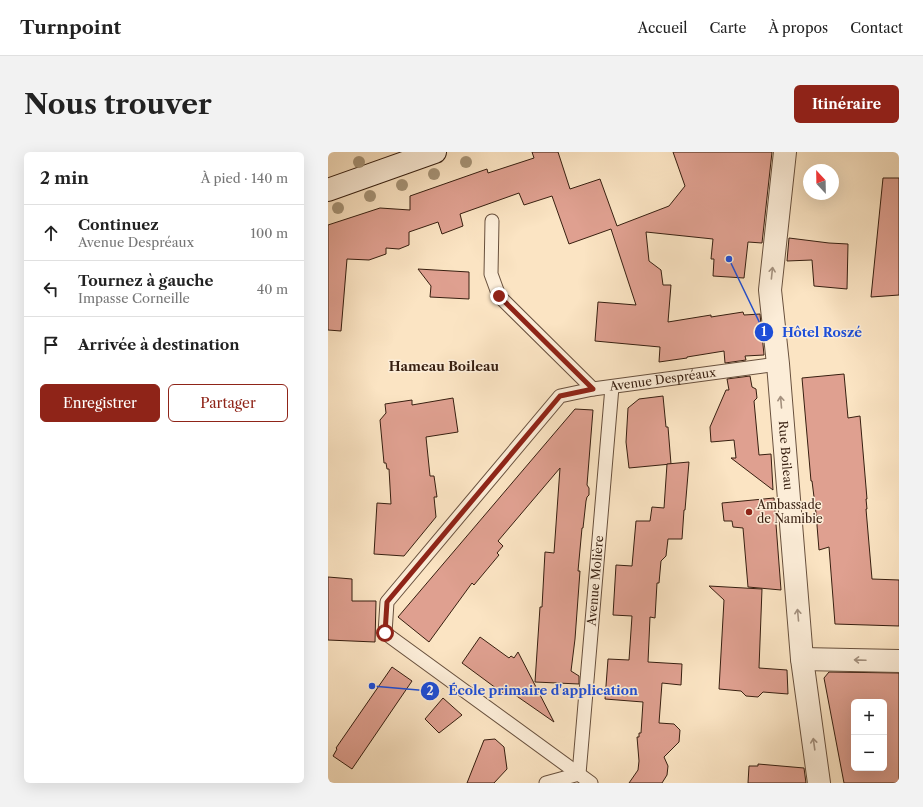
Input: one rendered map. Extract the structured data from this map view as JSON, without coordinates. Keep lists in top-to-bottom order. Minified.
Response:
{"streets":{"street":["Rue Boileau"],"lane":["Avenue Despréaux","Avenue Molière"]},"crossings":[["Avenue Despréaux","Rue Boileau"],["Avenue Despréaux","Avenue Molière"]],"one_way":["Rue Boileau"],"districts":["Hameau Boileau"],"places":["Hôtel Roszé","Ambassade de Namibie","École primaire d'application"],"north":"top","page":{"header":"Turnpoint","nav":["Accueil","Carte","À propos","Contact"],"buttons":["Itinéraire",["Enregistrer","Partager"]],"title":"Nous trouver","heading":["2 min","À pied · 140 m"],"list":[["Continuez","Avenue Despréaux","100 m"],["Tournez à gauche","Impasse Corneille","40 m"],"Arrivée à destination"],"map_buttons":["+","−"]}}
